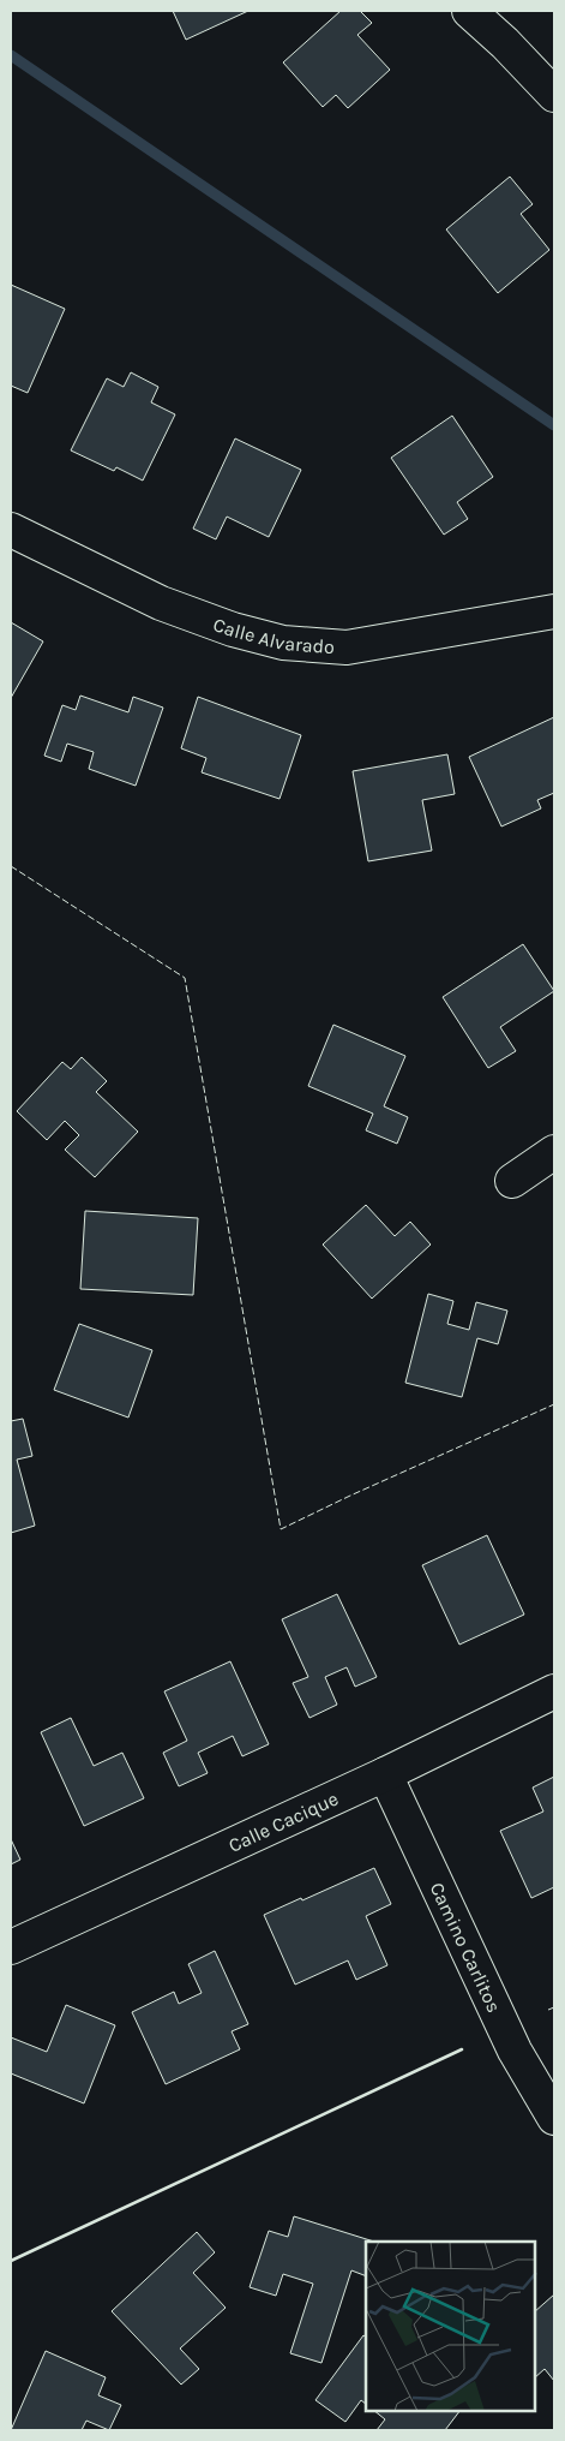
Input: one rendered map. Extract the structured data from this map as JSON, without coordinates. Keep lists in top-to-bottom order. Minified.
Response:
{"streets":{"street":["Calle Alvarado","Calle Cacique","Camino Carlitos"]},"crossings":[["Calle Cacique","Camino Carlitos"]]}
